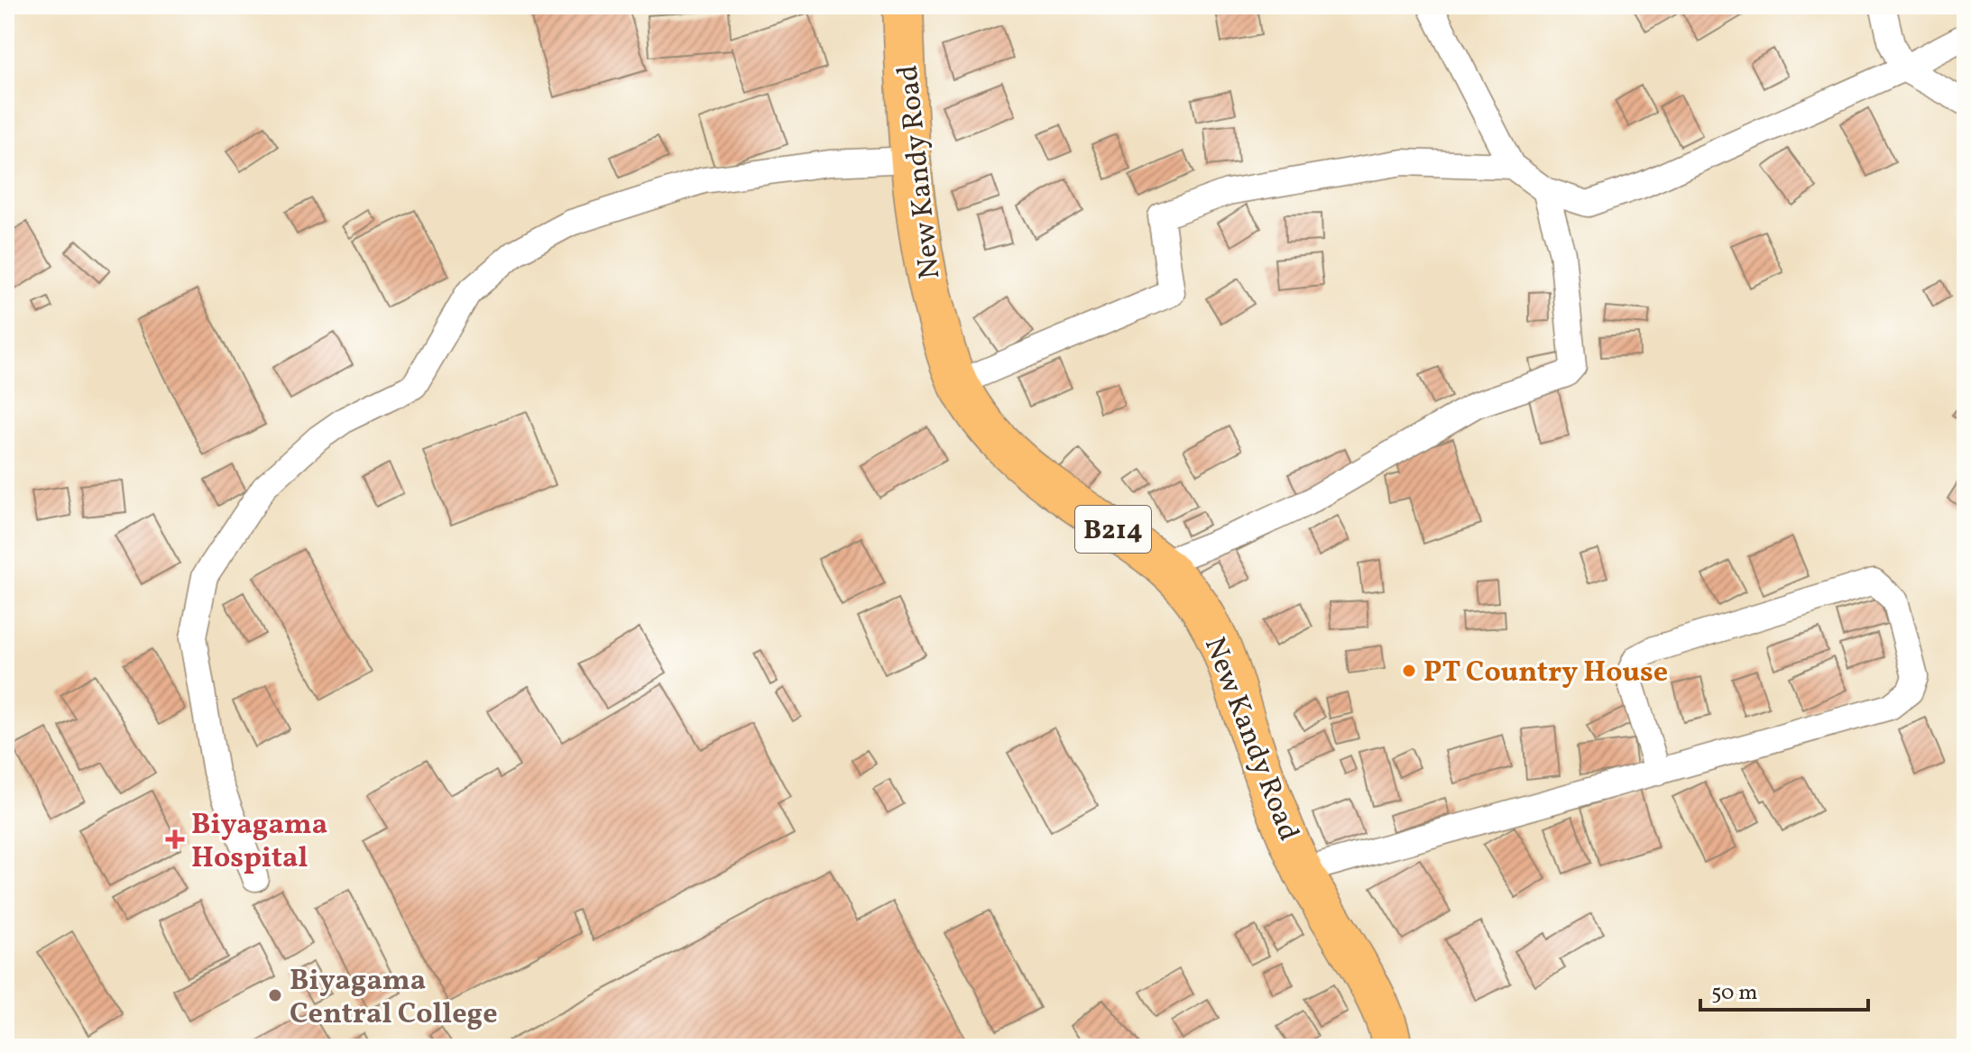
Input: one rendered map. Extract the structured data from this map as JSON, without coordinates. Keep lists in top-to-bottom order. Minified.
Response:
{"streets":{"main road":["New Kandy Road","B214"]},"places":{"other":["PT Country House","Biyagama Central College"],"health":["Biyagama Hospital"]},"scale_bar":"50 m"}
